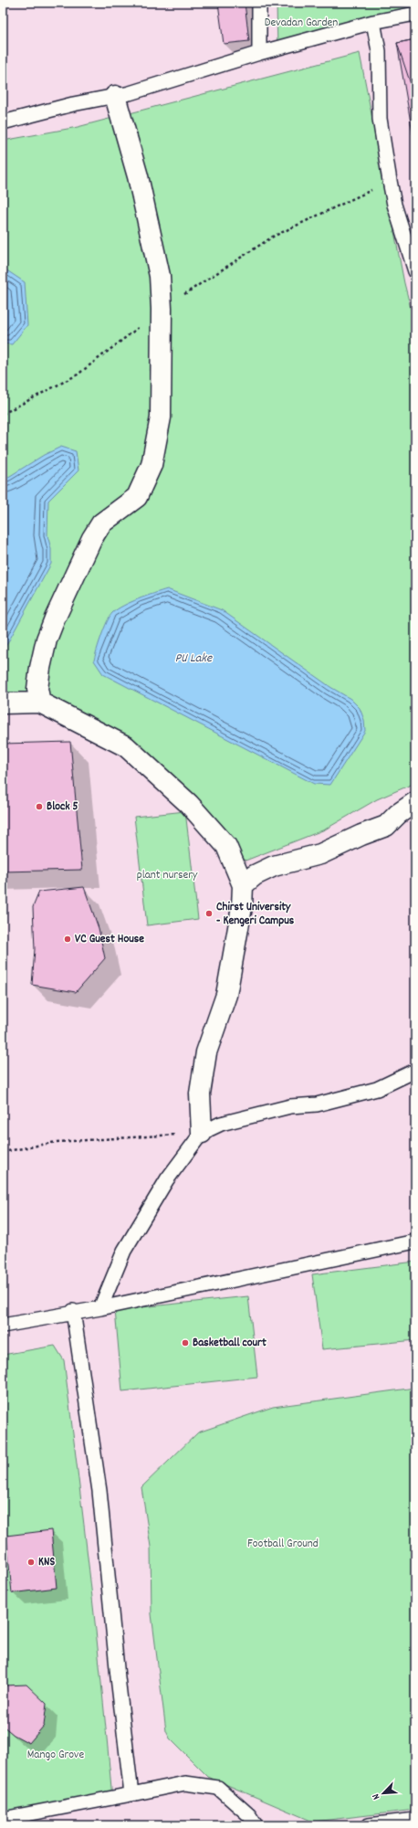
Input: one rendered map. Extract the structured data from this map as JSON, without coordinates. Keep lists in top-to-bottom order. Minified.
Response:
{"water":["PU Lake"],"parks":["Devadan Garden","plant nursery","Football Ground","Mango Grove"],"places":["Block 5","Chirst University - Kengeri Campus","VC Guest House","Basketball court","KNS"],"north":"bottom left"}
